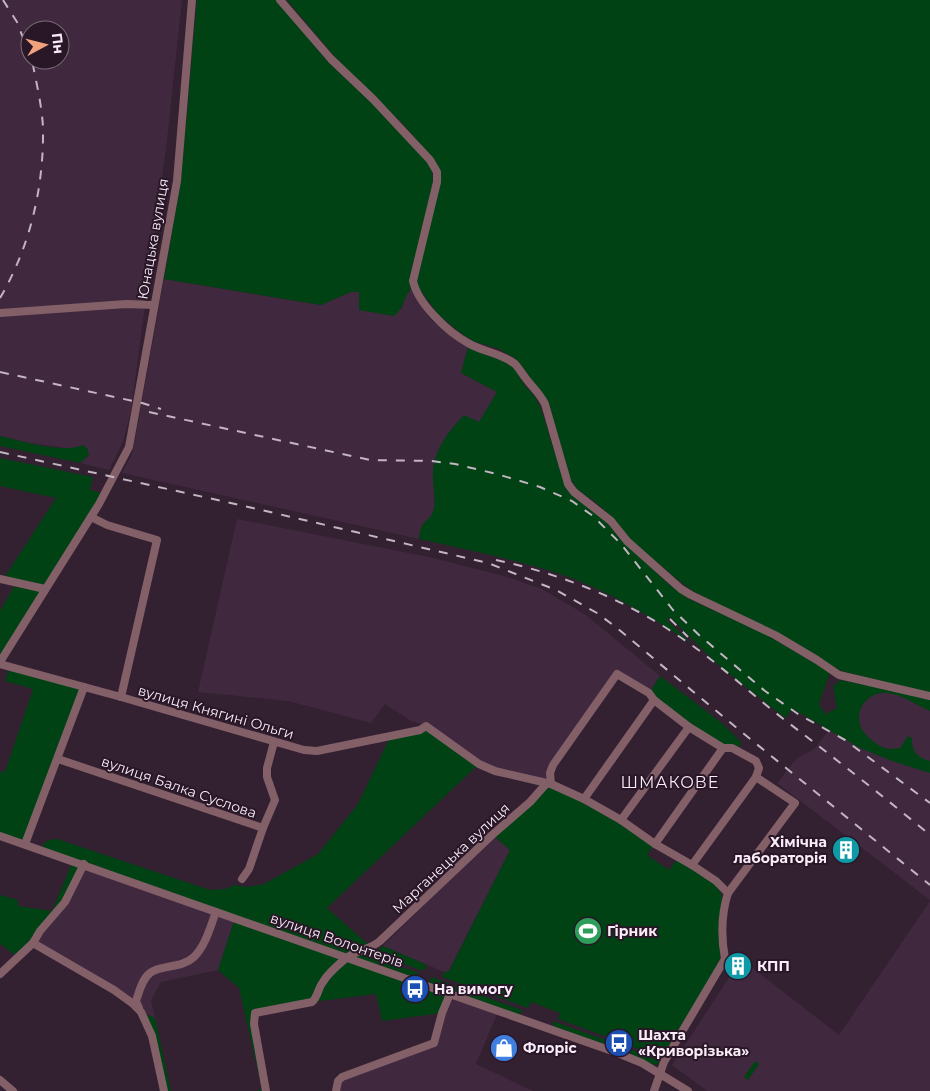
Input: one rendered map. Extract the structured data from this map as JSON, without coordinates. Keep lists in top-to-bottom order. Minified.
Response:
{"streets":{"street":["Юнацька вулиця","вулиця Княгині Ольги","вулиця Балка Суслова","Марганецька вулиця","вулиця Волонтерів"]},"crossings":[["Юнацька вулиця","вулиця Княгині Ольги"],["вулиця Княгині Ольги","вулиця Балка Суслова"],["вулиця Княгині Ольги","Марганецька вулиця"],["Марганецька вулиця","вулиця Волонтерів"]],"districts":["ШМАКОВЕ"],"places":{"building":["Хімічна лабораторія","КПП"],"sports":["Гірник"],"bus stop":["На вимогу","Шахта «Криворізька»"],"shop":["Флоріс"]},"north":"right"}
